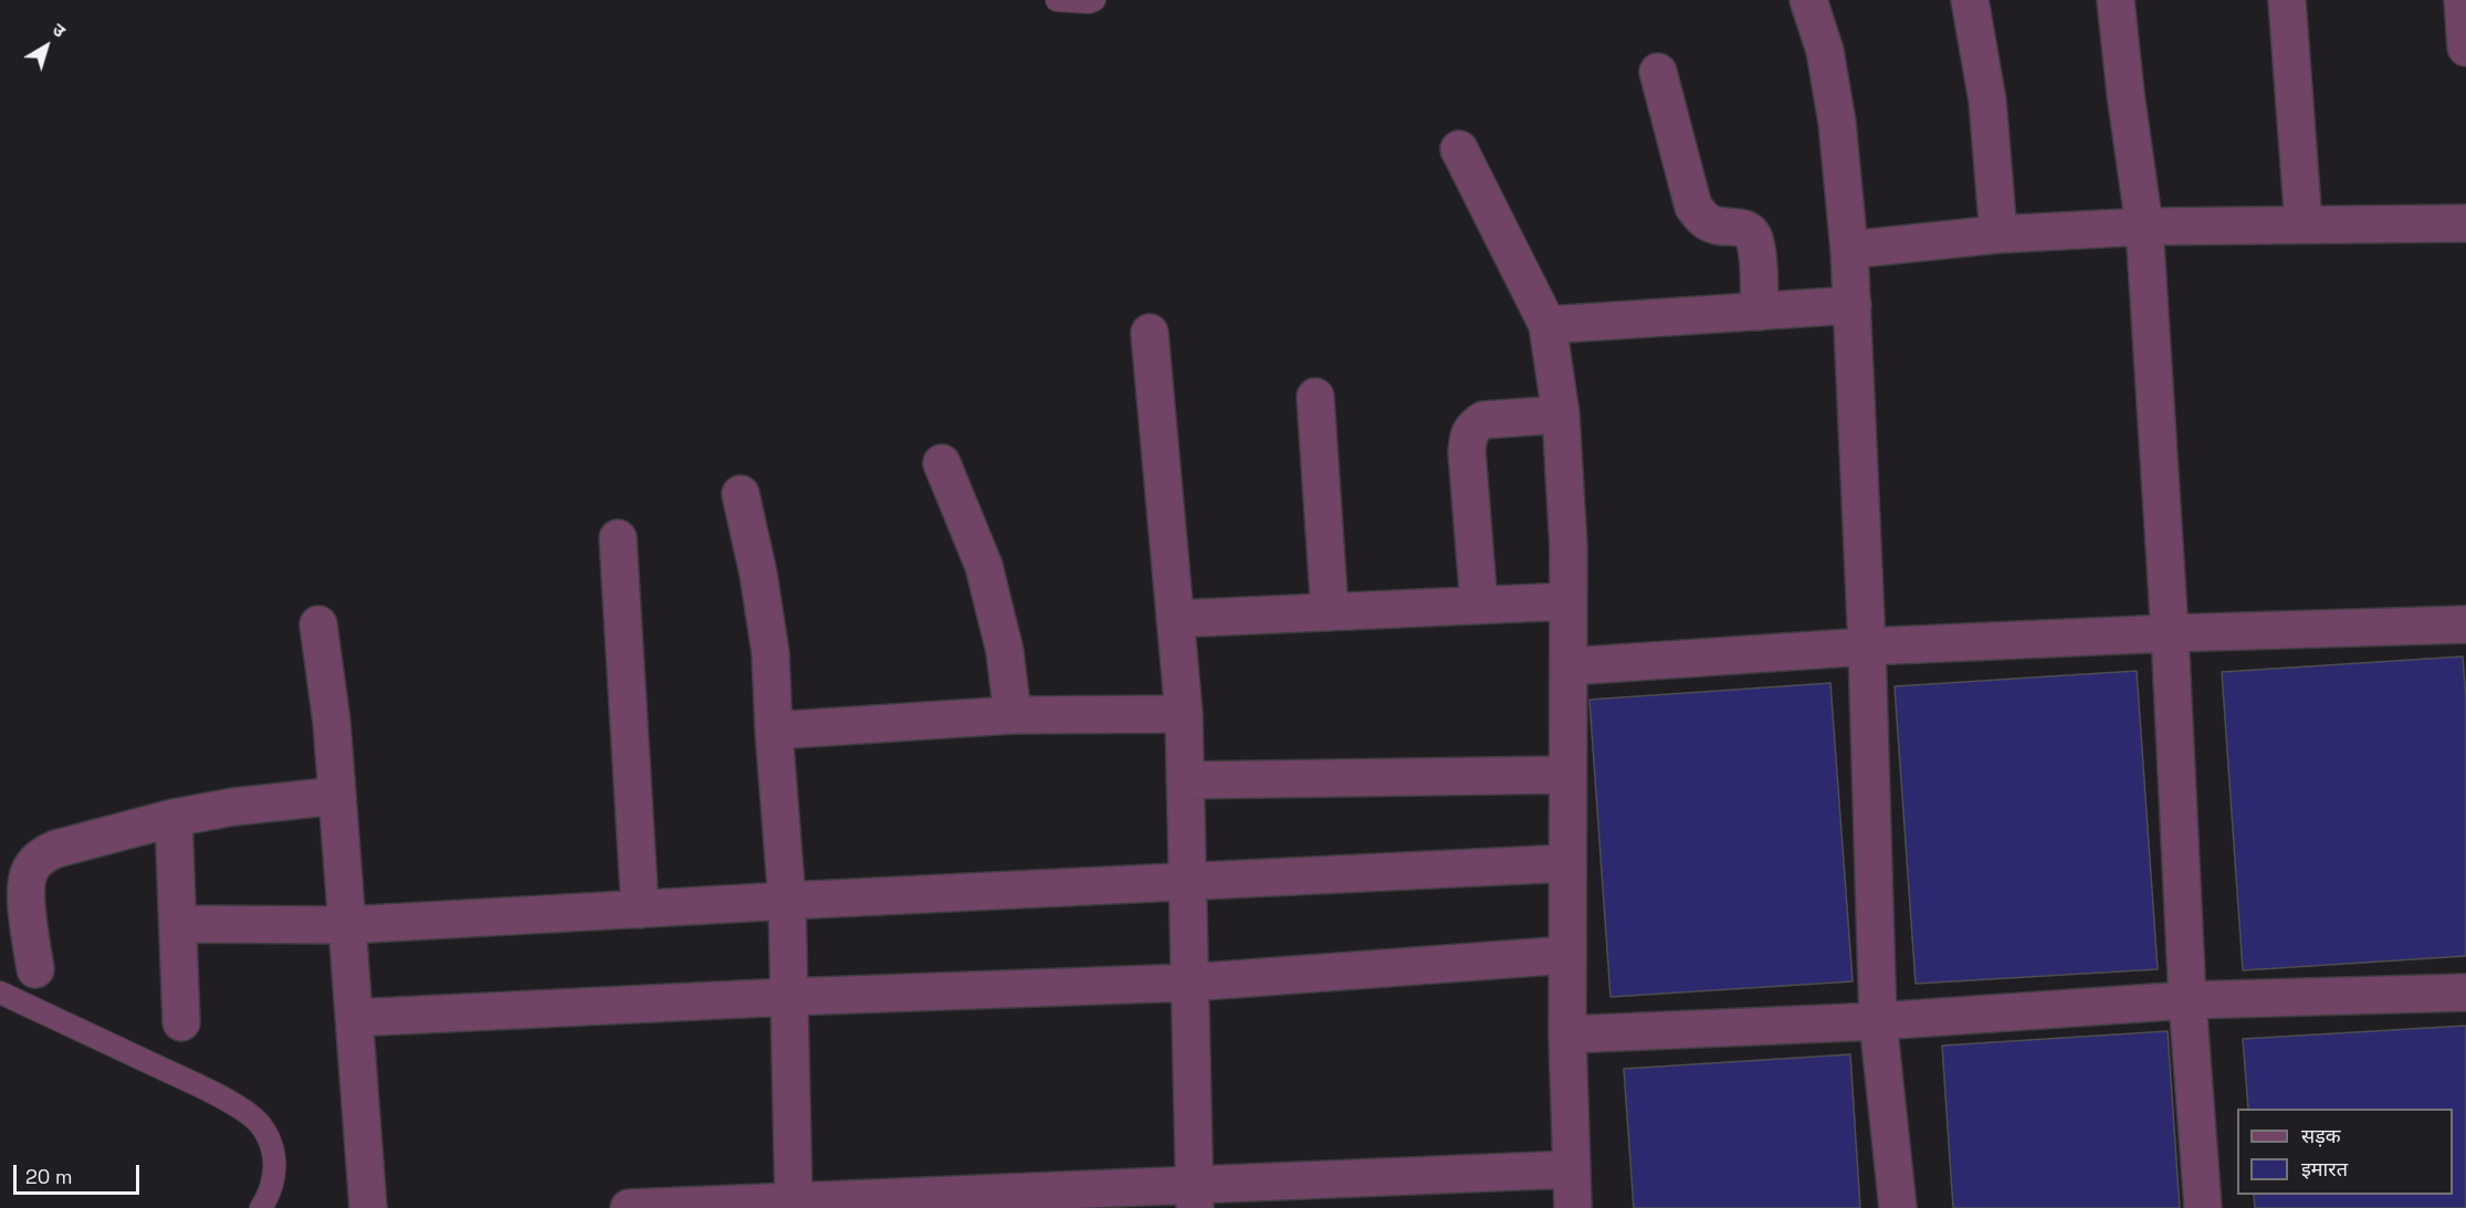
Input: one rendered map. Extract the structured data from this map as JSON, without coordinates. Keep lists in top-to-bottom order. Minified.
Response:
{"legend":["सड़क","इमारत"],"scale_bar":"20 m","north":"top right"}
